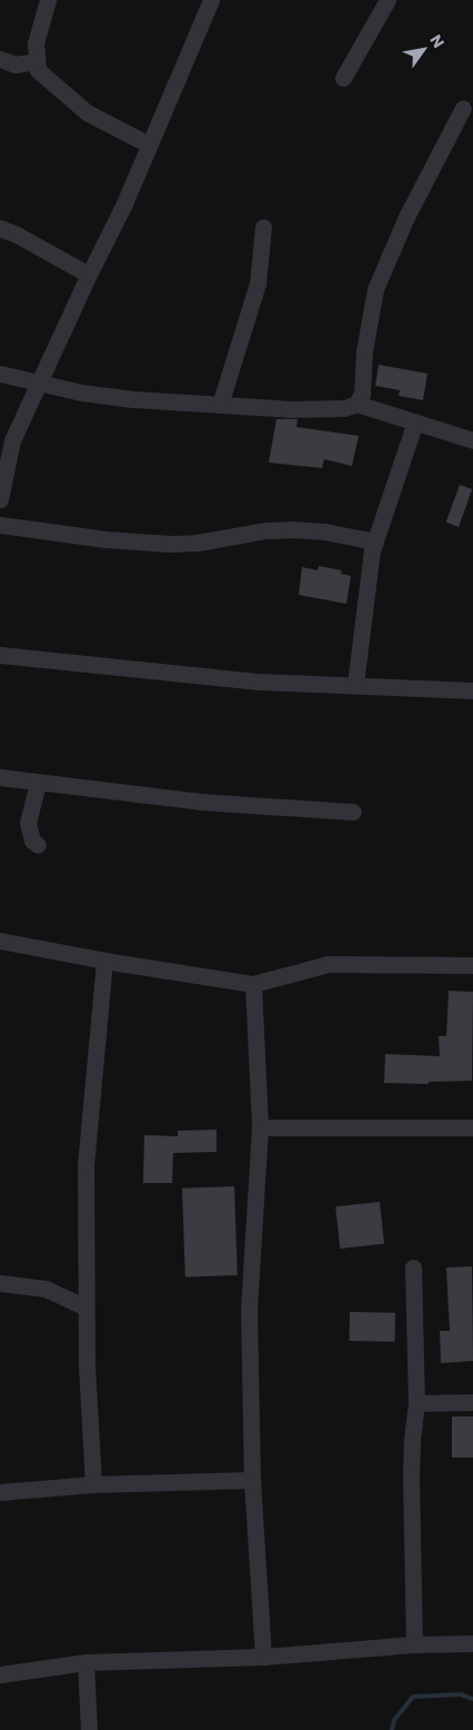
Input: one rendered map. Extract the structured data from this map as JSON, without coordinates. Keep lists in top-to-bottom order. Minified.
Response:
{"north":"top right"}
